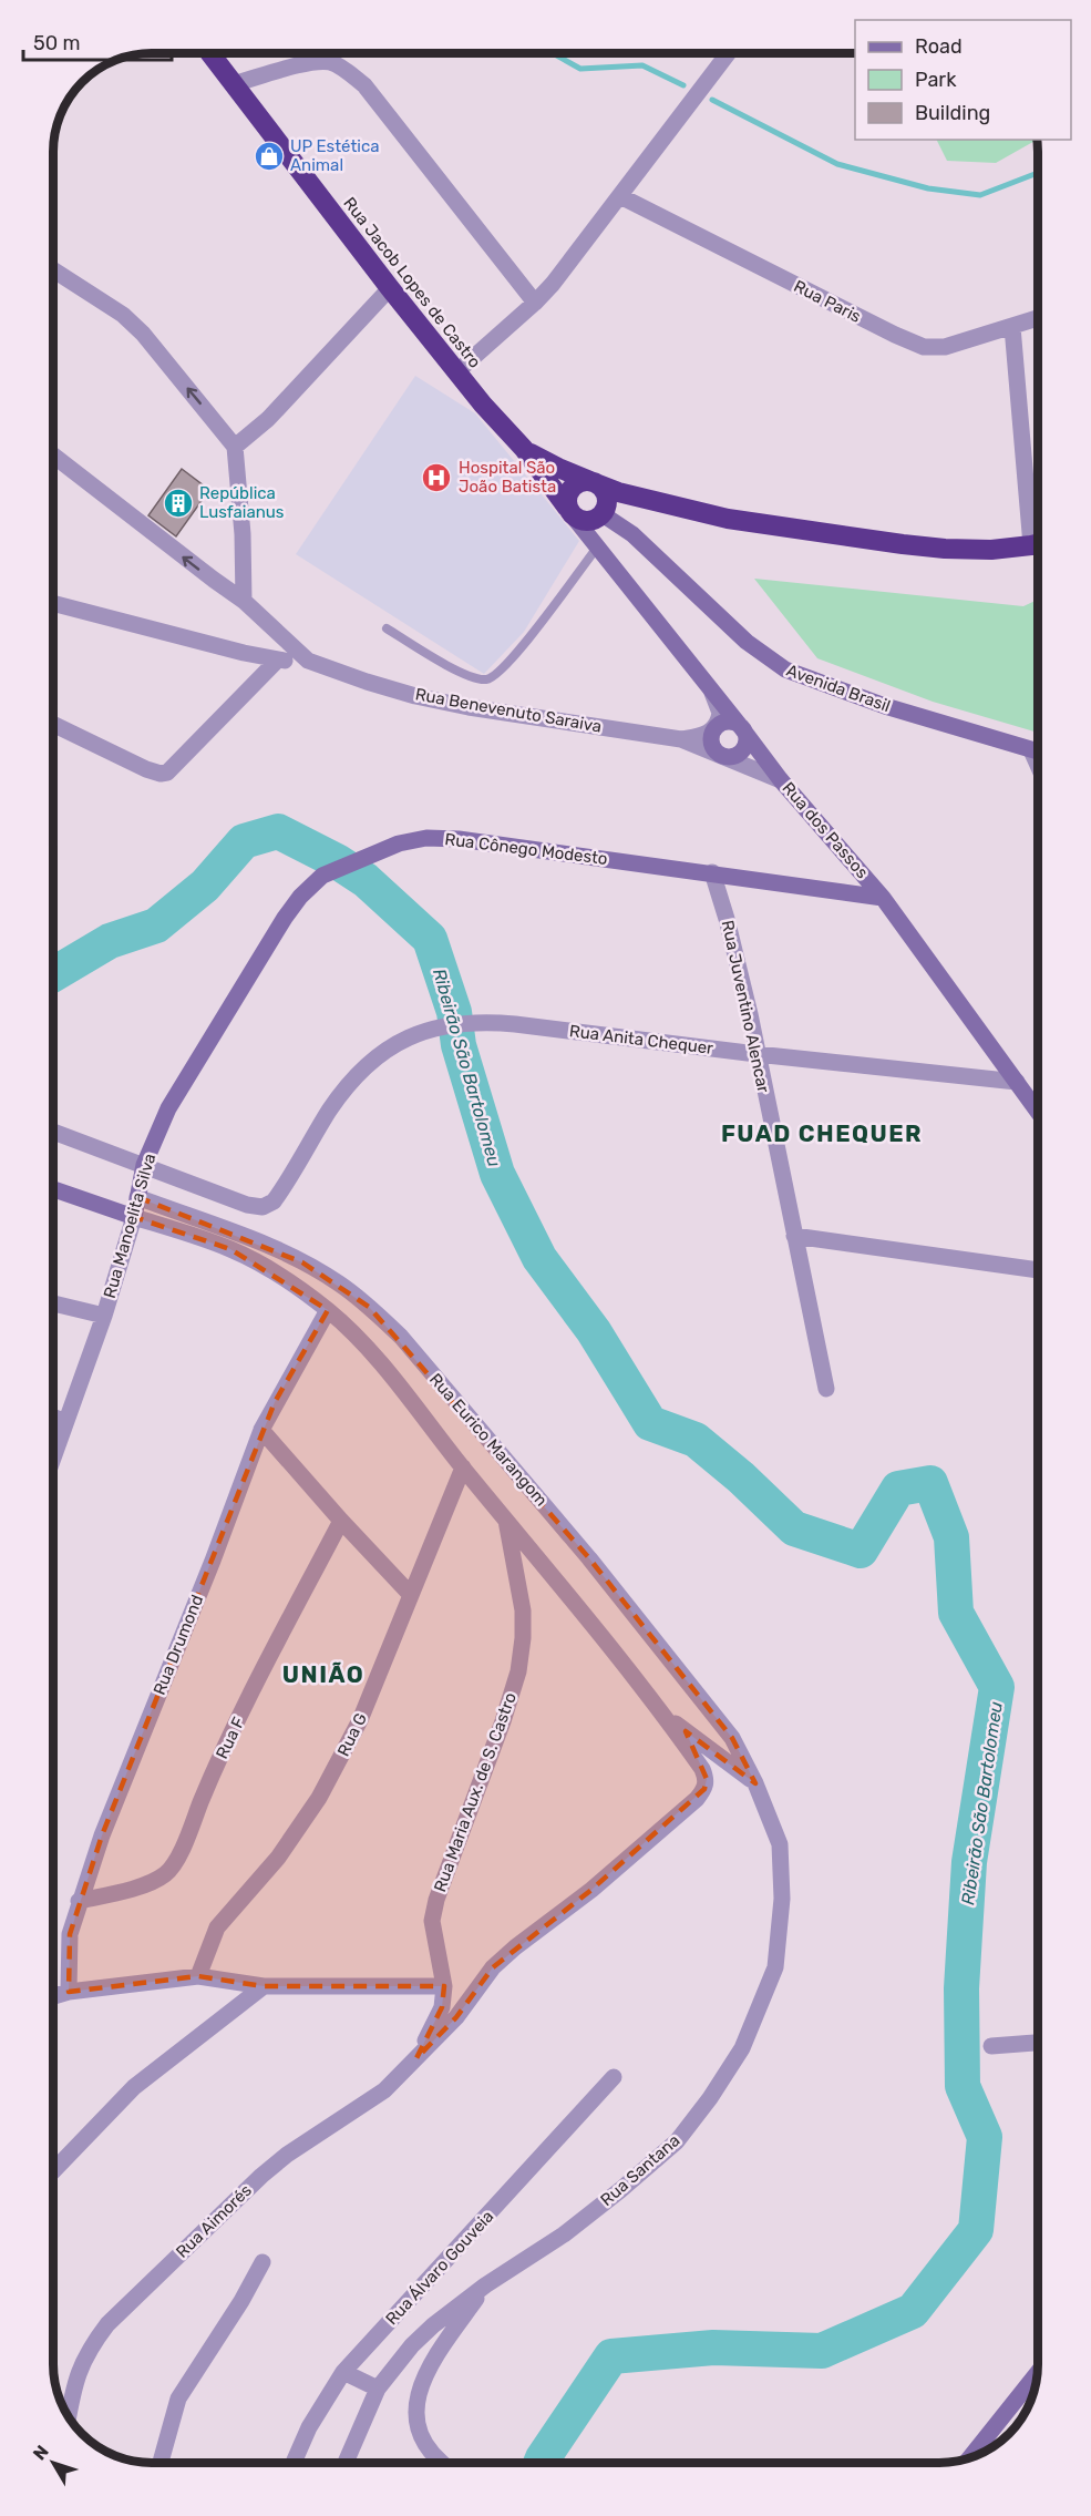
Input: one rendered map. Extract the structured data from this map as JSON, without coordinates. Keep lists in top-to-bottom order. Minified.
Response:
{"streets":{"highway":["Rua Jacob Lopes de Castro"],"street":["Rua Paris","Avenida Brasil","Rua Benevenuto Saraiva","Rua dos Passos","Rua Cônego Modesto","Rua Juventino Alencar","Rua Anita Chequer","Rua Manoelita Silva","Rua Eurico Marangom","Rua Drumond","Rua G","Rua F","Rua Maria Aux. de S. Castro","Rua Santana","Rua Aimorés","Rua Álvaro Gouveia"]},"crossings":[["Rua Jacob Lopes de Castro","Avenida Brasil"],["Rua Jacob Lopes de Castro","Rua dos Passos"],["Avenida Brasil","Rua dos Passos"],["Rua dos Passos","Rua Anita Chequer"],["Rua Cônego Modesto","Rua Juventino Alencar"],["Rua Cônego Modesto","Rua Manoelita Silva"],["Rua Juventino Alencar","Rua Anita Chequer"],["Rua Anita Chequer","Rua Manoelita Silva"],["Rua Manoelita Silva","Rua Eurico Marangom"],["Rua Eurico Marangom","Rua Drumond"],["Rua Eurico Marangom","Rua G"],["Rua Eurico Marangom","Rua Maria Aux. de S. Castro"],["Rua Eurico Marangom","Rua Santana"],["Rua Eurico Marangom","Rua Aimorés"],["Rua Drumond","Rua F"],["Rua Maria Aux. de S. Castro","Rua Aimorés"]],"districts":["FUAD CHEQUER","UNIÃO"],"water":["Ribeirão São Bartolomeu"],"places":{"shop":["UP Estética Animal"],"hospital":["Hospital São João Batista"],"building":["República Lusfaianus"]},"legend":["Road","Park","Building"],"scale_bar":"50 m","north":"top left"}
